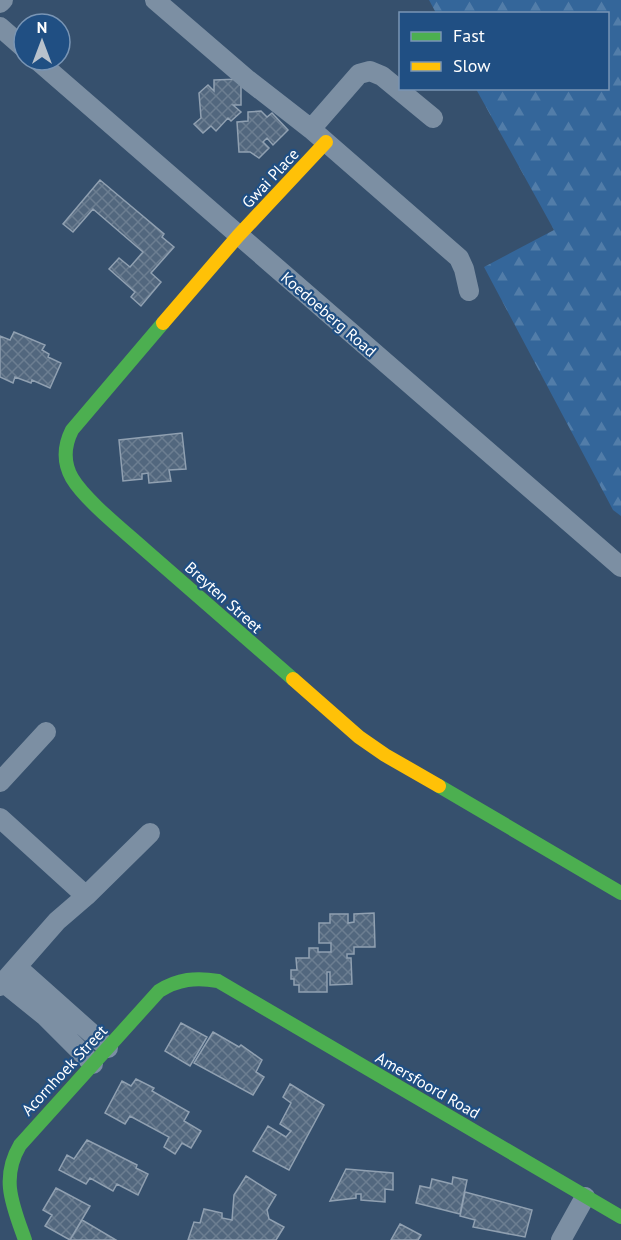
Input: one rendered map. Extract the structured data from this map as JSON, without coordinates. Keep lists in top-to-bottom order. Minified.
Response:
{"streets":{"street":["Gwai Place","Koedoeberg Road","Breyten Street","Acornhoek Street","Amersfoord Road"]},"crossings":[["Gwai Place","Koedoeberg Road"],["Gwai Place","Breyten Street"],["Koedoeberg Road","Breyten Street"],["Acornhoek Street","Amersfoord Road"]],"legend":["Fast","Slow"],"north":"top"}
